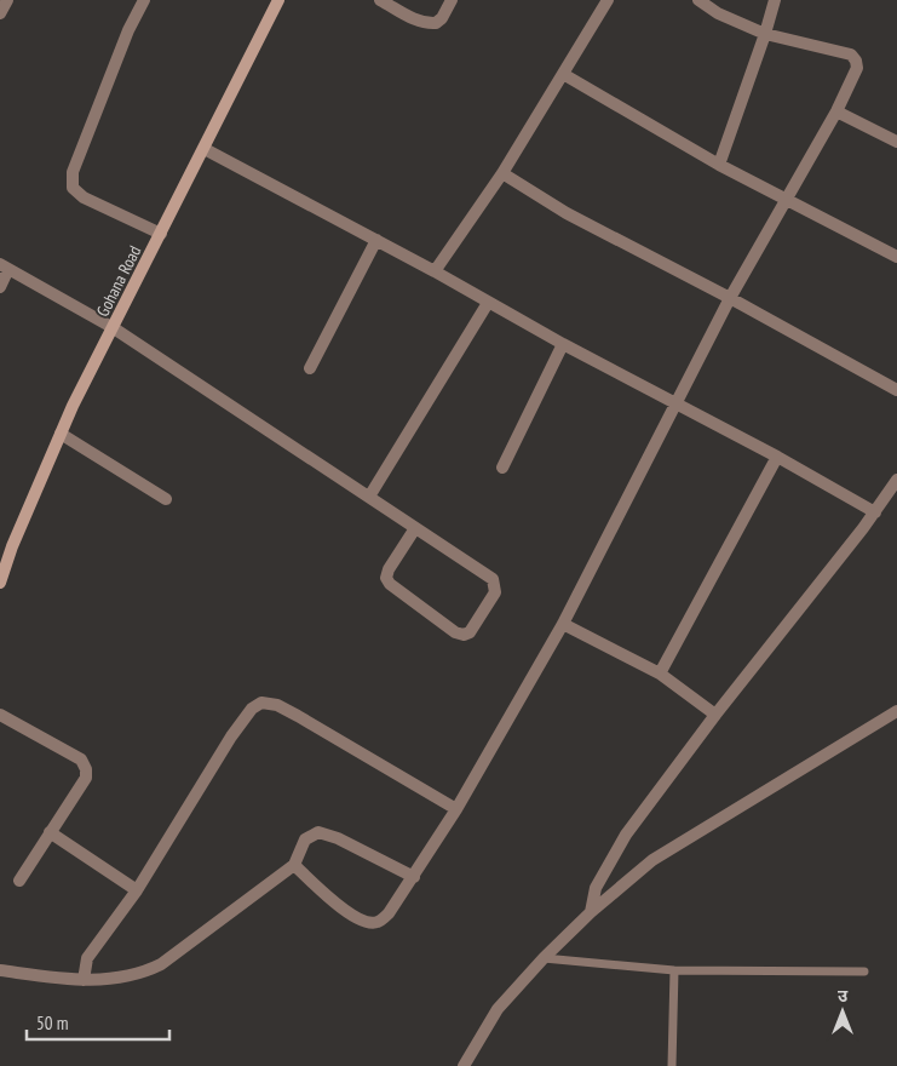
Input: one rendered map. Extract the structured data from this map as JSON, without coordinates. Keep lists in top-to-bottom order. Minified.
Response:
{"streets":{"main road":["Gohana Road"]},"scale_bar":"50 m","north":"top"}
